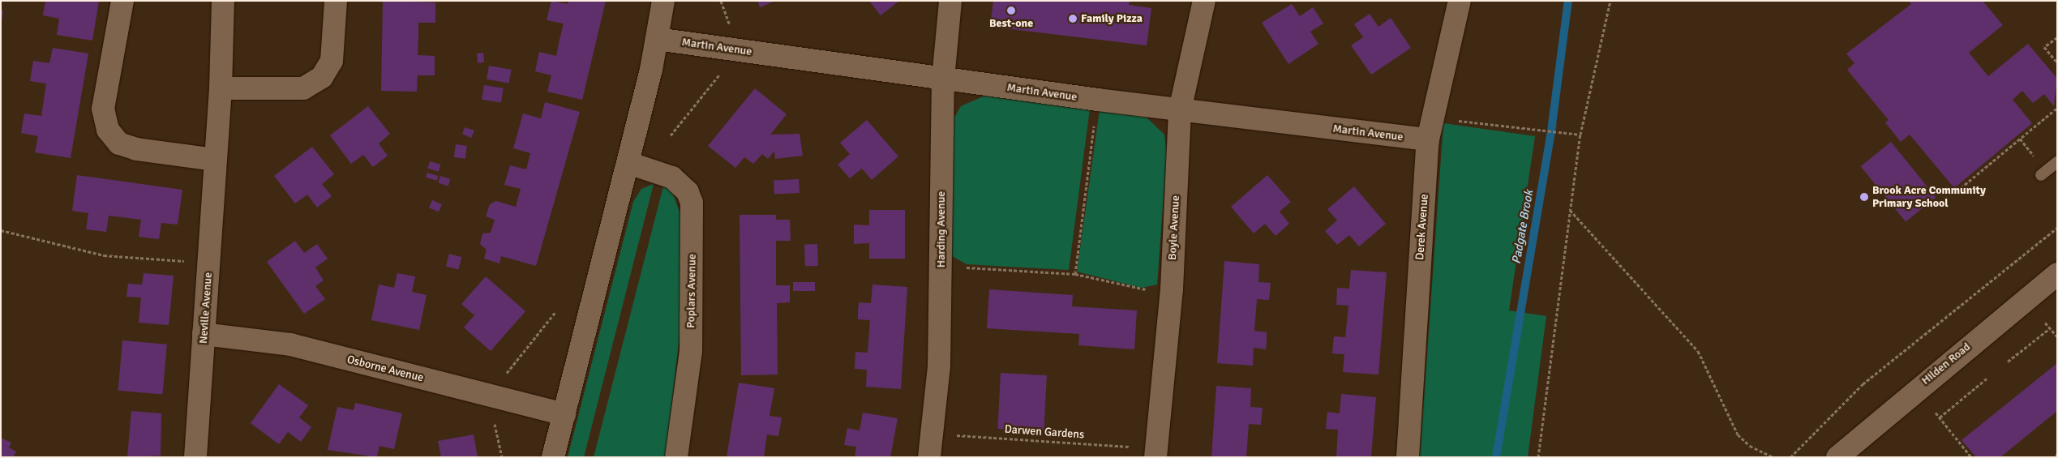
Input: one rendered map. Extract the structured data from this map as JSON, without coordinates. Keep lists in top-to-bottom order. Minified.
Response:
{"streets":{"street":["Martin Avenue","Derek Avenue","Boyle Avenue","Harding Avenue","Poplars Avenue","Neville Avenue","Hilden Road","Osborne Avenue"],"path":["Darwen Gardens"]},"crossings":[["Martin Avenue","Derek Avenue"],["Martin Avenue","Boyle Avenue"],["Martin Avenue","Harding Avenue"],["Boyle Avenue","Darwen Gardens"],["Harding Avenue","Darwen Gardens"],["Neville Avenue","Osborne Avenue"]],"water":["Padgate Brook"],"places":["Best-one","Family Pizza","Brook Acre Community Primary School"]}
